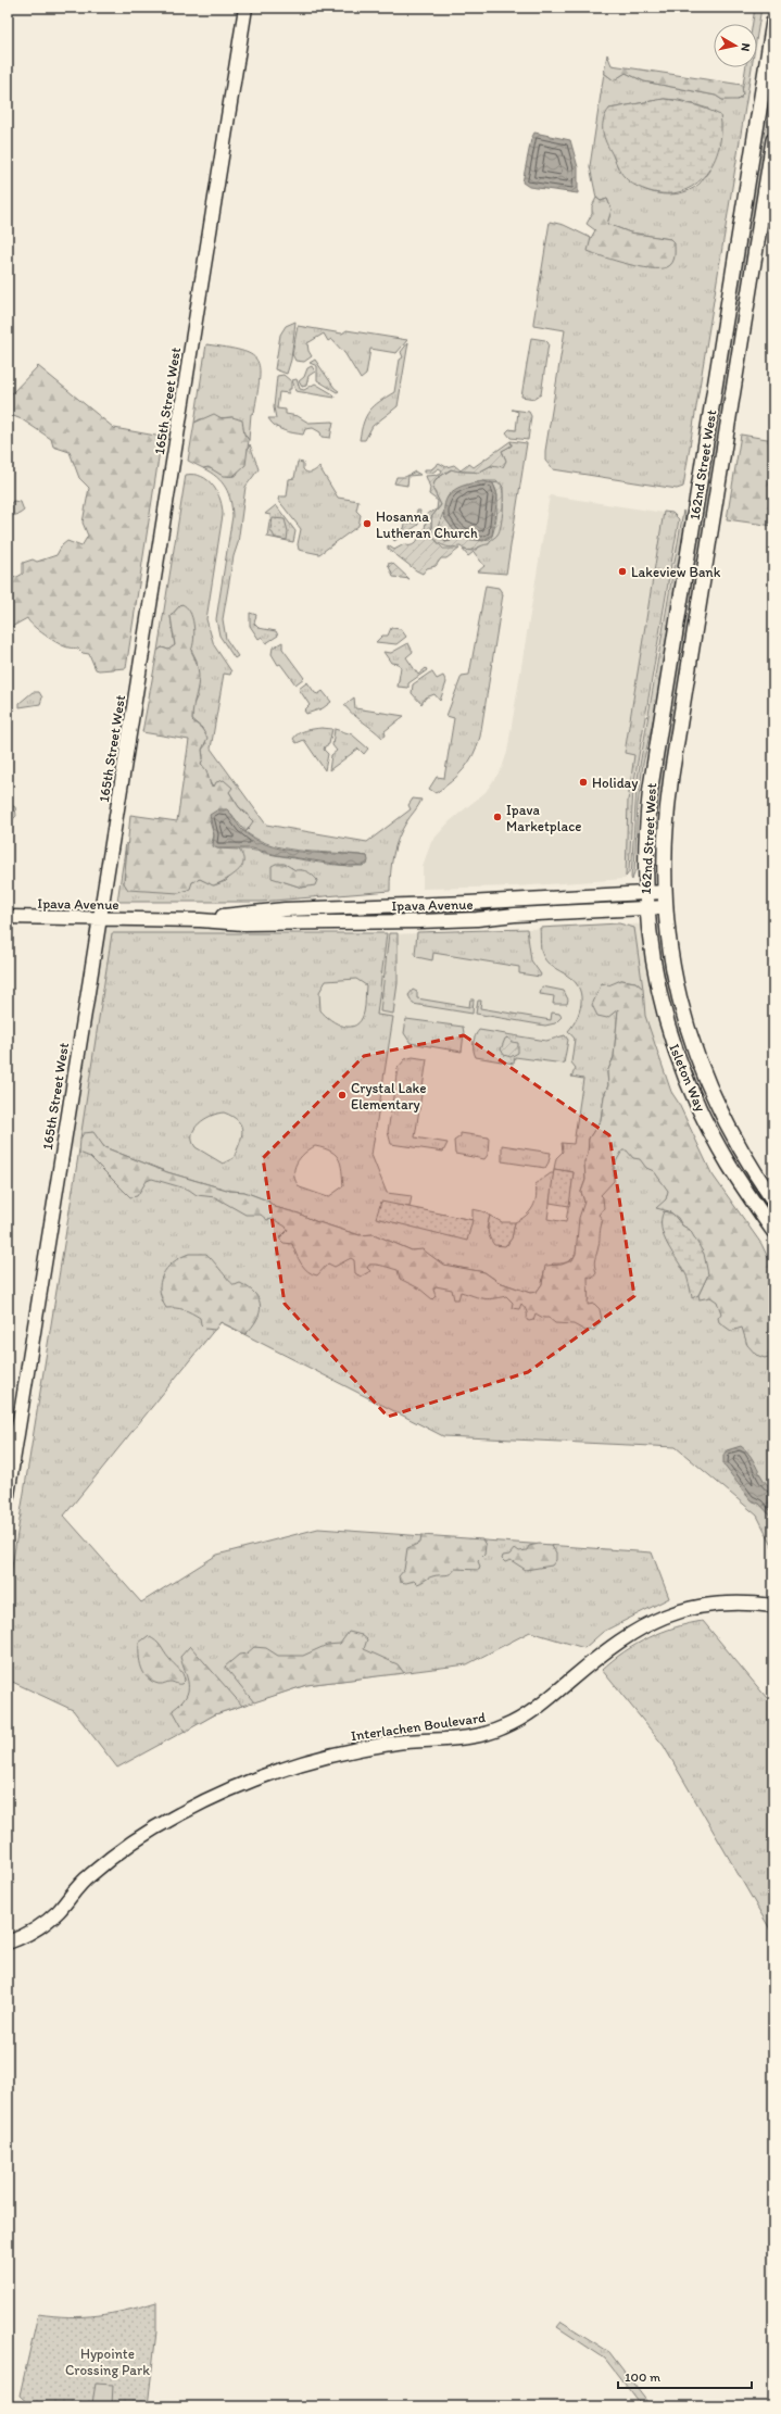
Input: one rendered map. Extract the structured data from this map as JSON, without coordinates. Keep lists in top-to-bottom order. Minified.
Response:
{"streets":{"main road":["162nd Street West","Isleton Way"],"street":["165th Street West","Ipava Avenue","Interlachen Boulevard"]},"crossings":[["165th Street West","Ipava Avenue"],["162nd Street West","Ipava Avenue"],["162nd Street West","Isleton Way"],["Ipava Avenue","Isleton Way"]],"parks":["Hypointe Crossing Park"],"places":["Hosanna Lutheran Church","Lakeview Bank","Holiday","Ipava Marketplace","Crystal Lake Elementary"],"scale_bar":"100 m","north":"right"}
